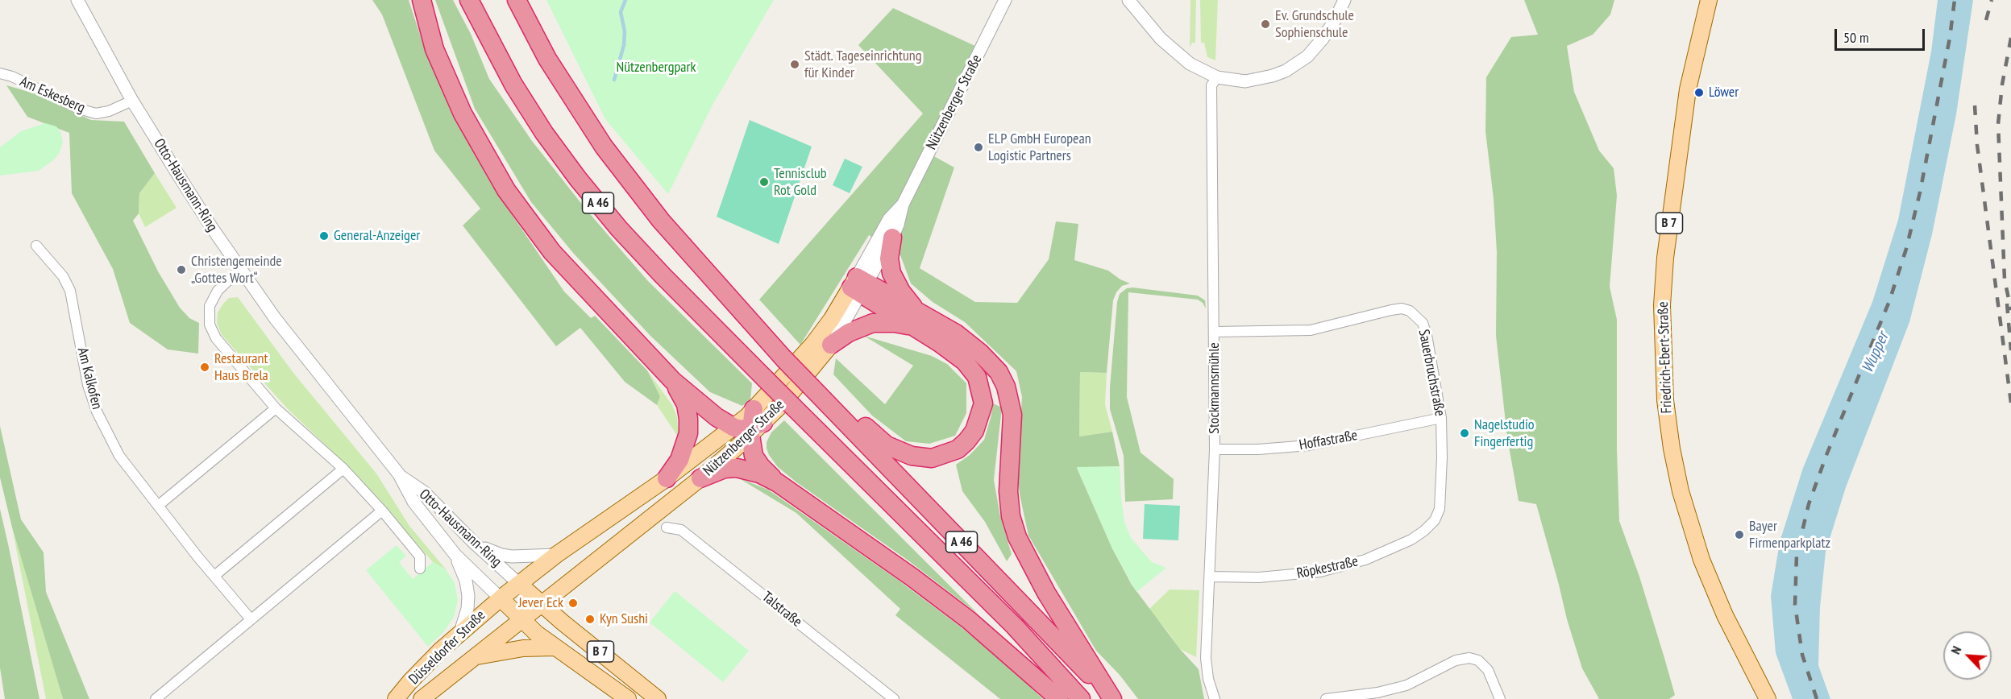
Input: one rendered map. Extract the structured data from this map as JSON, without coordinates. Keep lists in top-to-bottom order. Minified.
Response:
{"streets":{"highway":["A 46"],"main road":["Nützenberger Straße","B 7","Friedrich-Ebert-Straße","Düsseldorfer Straße"],"street":["Am Eskesberg","Otto-Hausmann-Ring","Sauerbruchstraße","Am Kalkofen","Stockmannsmühle","Hoffastraße","Röpkestraße","Talstraße"]},"crossings":[["Am Eskesberg","Otto-Hausmann-Ring"],["Nützenberger Straße","Otto-Hausmann-Ring"],["Nützenberger Straße","B 7"],["Nützenberger Straße","Düsseldorfer Straße"],["Otto-Hausmann-Ring","B 7"],["Otto-Hausmann-Ring","Düsseldorfer Straße"],["B 7","Düsseldorfer Straße"],["Sauerbruchstraße","Stockmannsmühle"],["Sauerbruchstraße","Hoffastraße"],["Sauerbruchstraße","Röpkestraße"],["Stockmannsmühle","Hoffastraße"],["Stockmannsmühle","Röpkestraße"]],"water":["Wupper"],"parks":["Nützenbergpark"],"places":["Ev. Grundschule Sophienschule","Städt. Tageseinrichtung für Kinder","Löwer","ELP GmbH European Logistic Partners","Tennisclub Rot Gold","General-Anzeiger","Christengemeinde „Gottes Wort“","Restaurant Haus Brela","Nagelstudio Fingerfertig","Bayer Firmenparkplatz","Jever Eck","Kyn Sushi"],"scale_bar":"50 m","north":"top left"}
